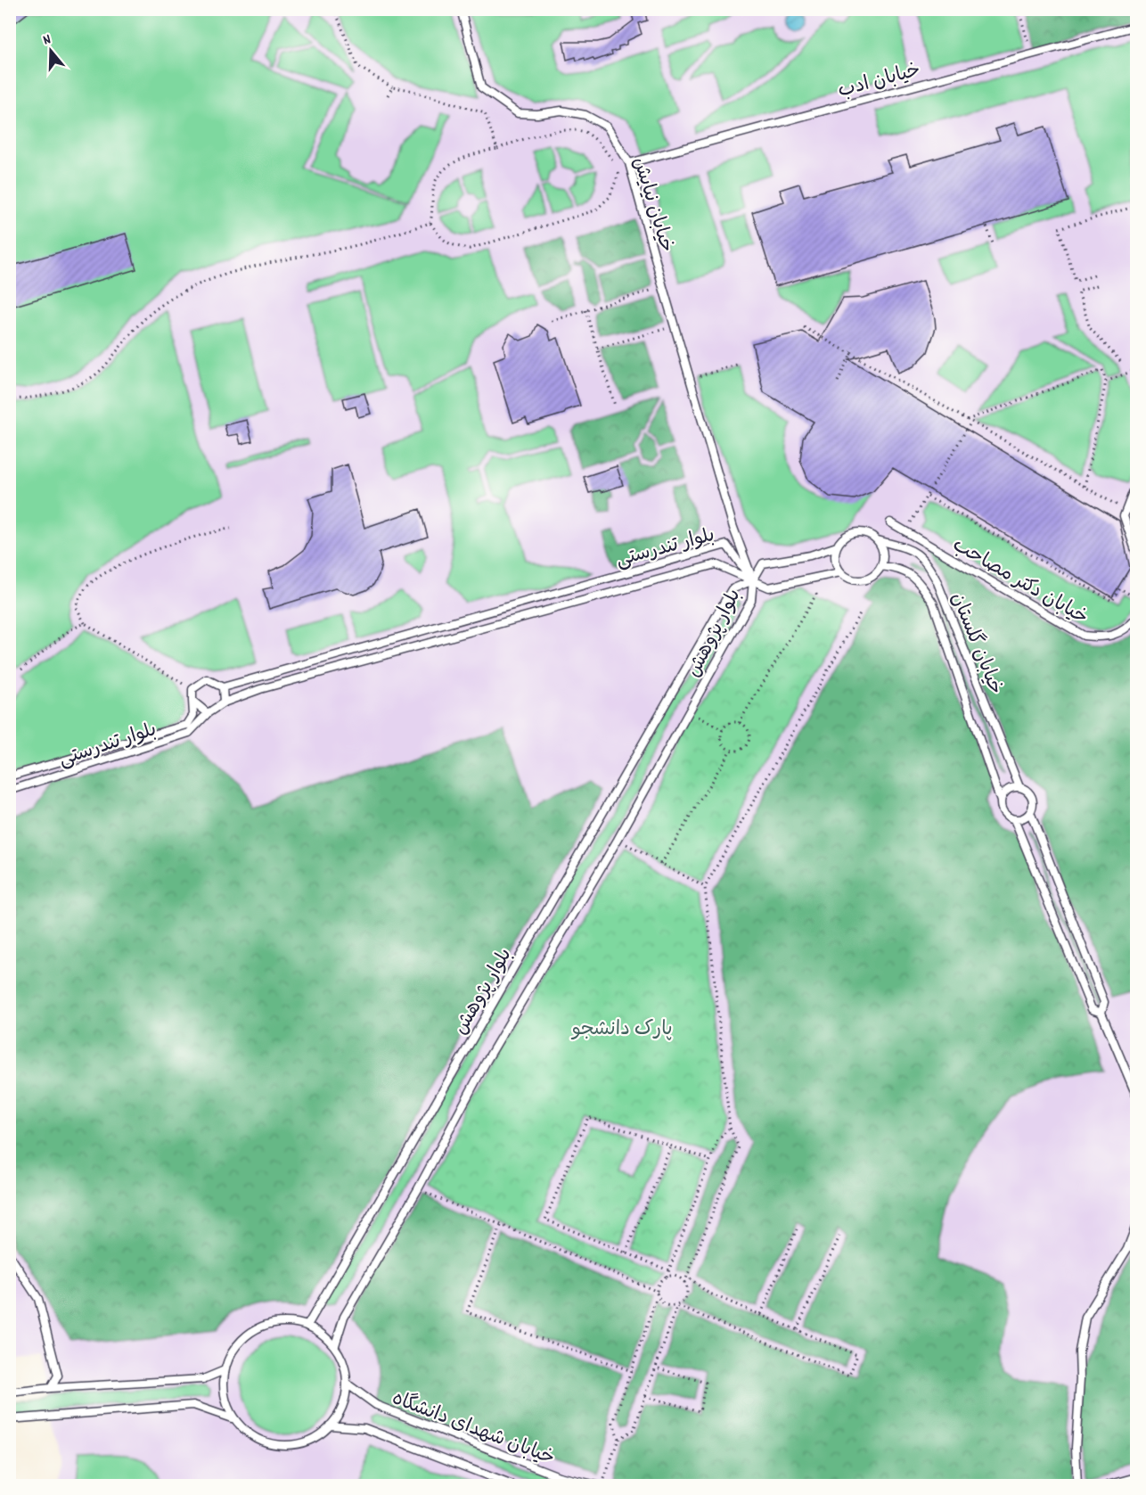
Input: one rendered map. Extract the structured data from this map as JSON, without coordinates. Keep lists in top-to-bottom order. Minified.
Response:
{"streets":{"lane":["خیابان ادب","خیابان نیایش","بلوار تندرستی","خیابان دکتر مصاحب","بلوار پژوهش","خیابان گلستان","خیابان شهدای دانشگاه"]},"crossings":[["خیابان ادب","خیابان نیایش"],["خیابان نیایش","بلوار تندرستی"],["خیابان نیایش","بلوار پژوهش"],["بلوار تندرستی","بلوار پژوهش"],["بلوار پژوهش","خیابان شهدای دانشگاه"]],"parks":["پارک دانشجو"],"north":"top"}
